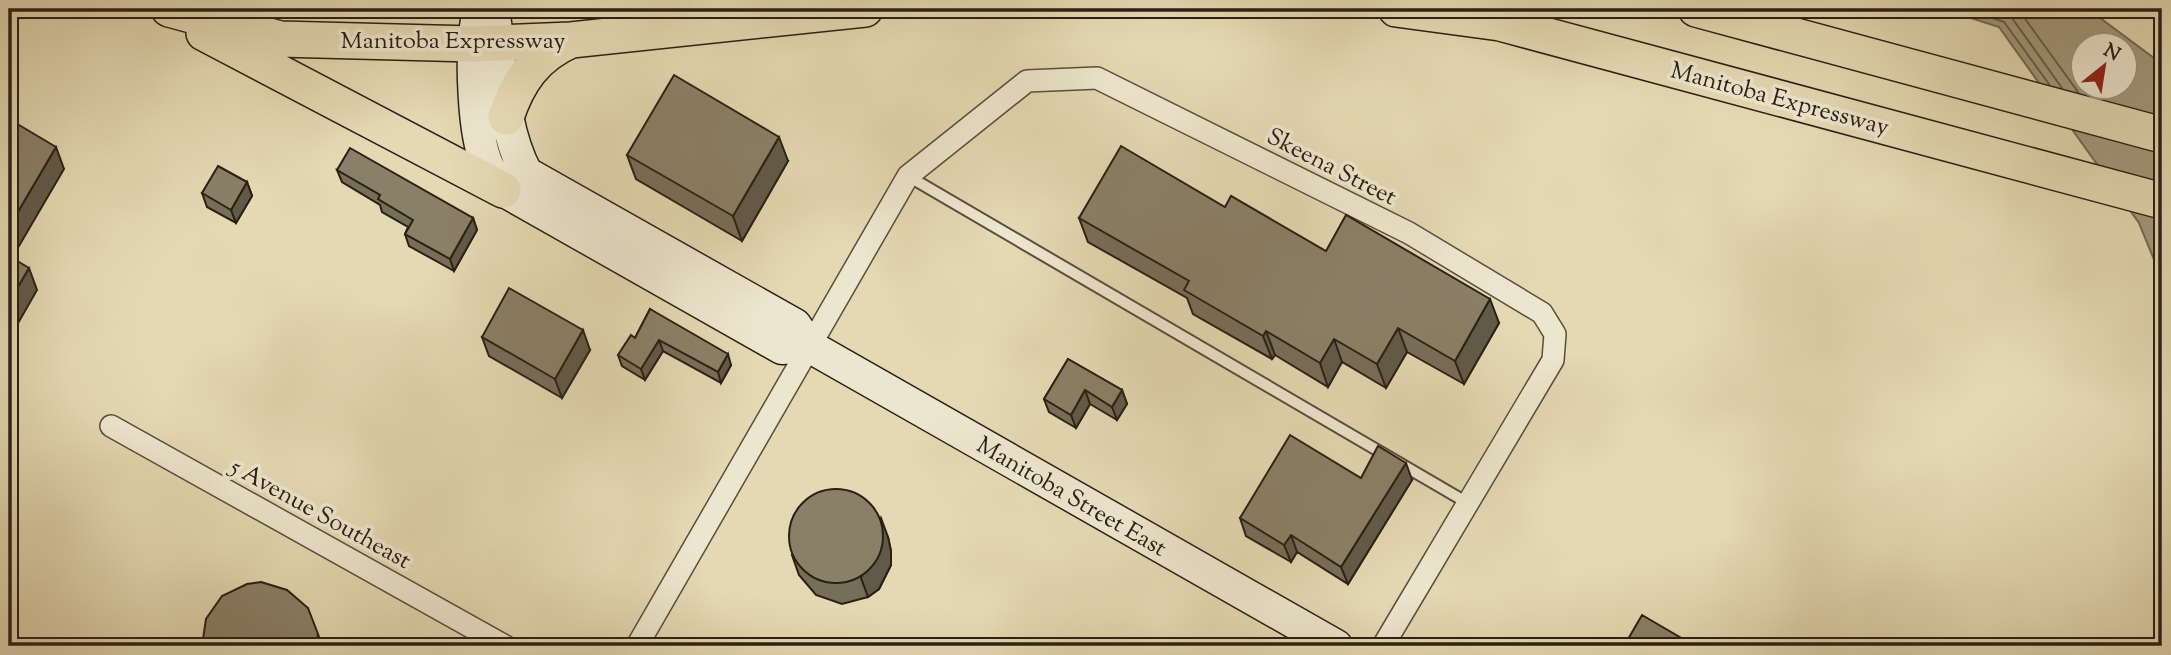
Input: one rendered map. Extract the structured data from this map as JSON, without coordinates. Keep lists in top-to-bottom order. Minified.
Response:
{"streets":{"main road":["Manitoba Expressway"],"street":["Skeena Street","Manitoba Street East","5 Avenue Southeast"]},"crossings":[["Manitoba Expressway","Manitoba Street East"]],"north":"top right"}
